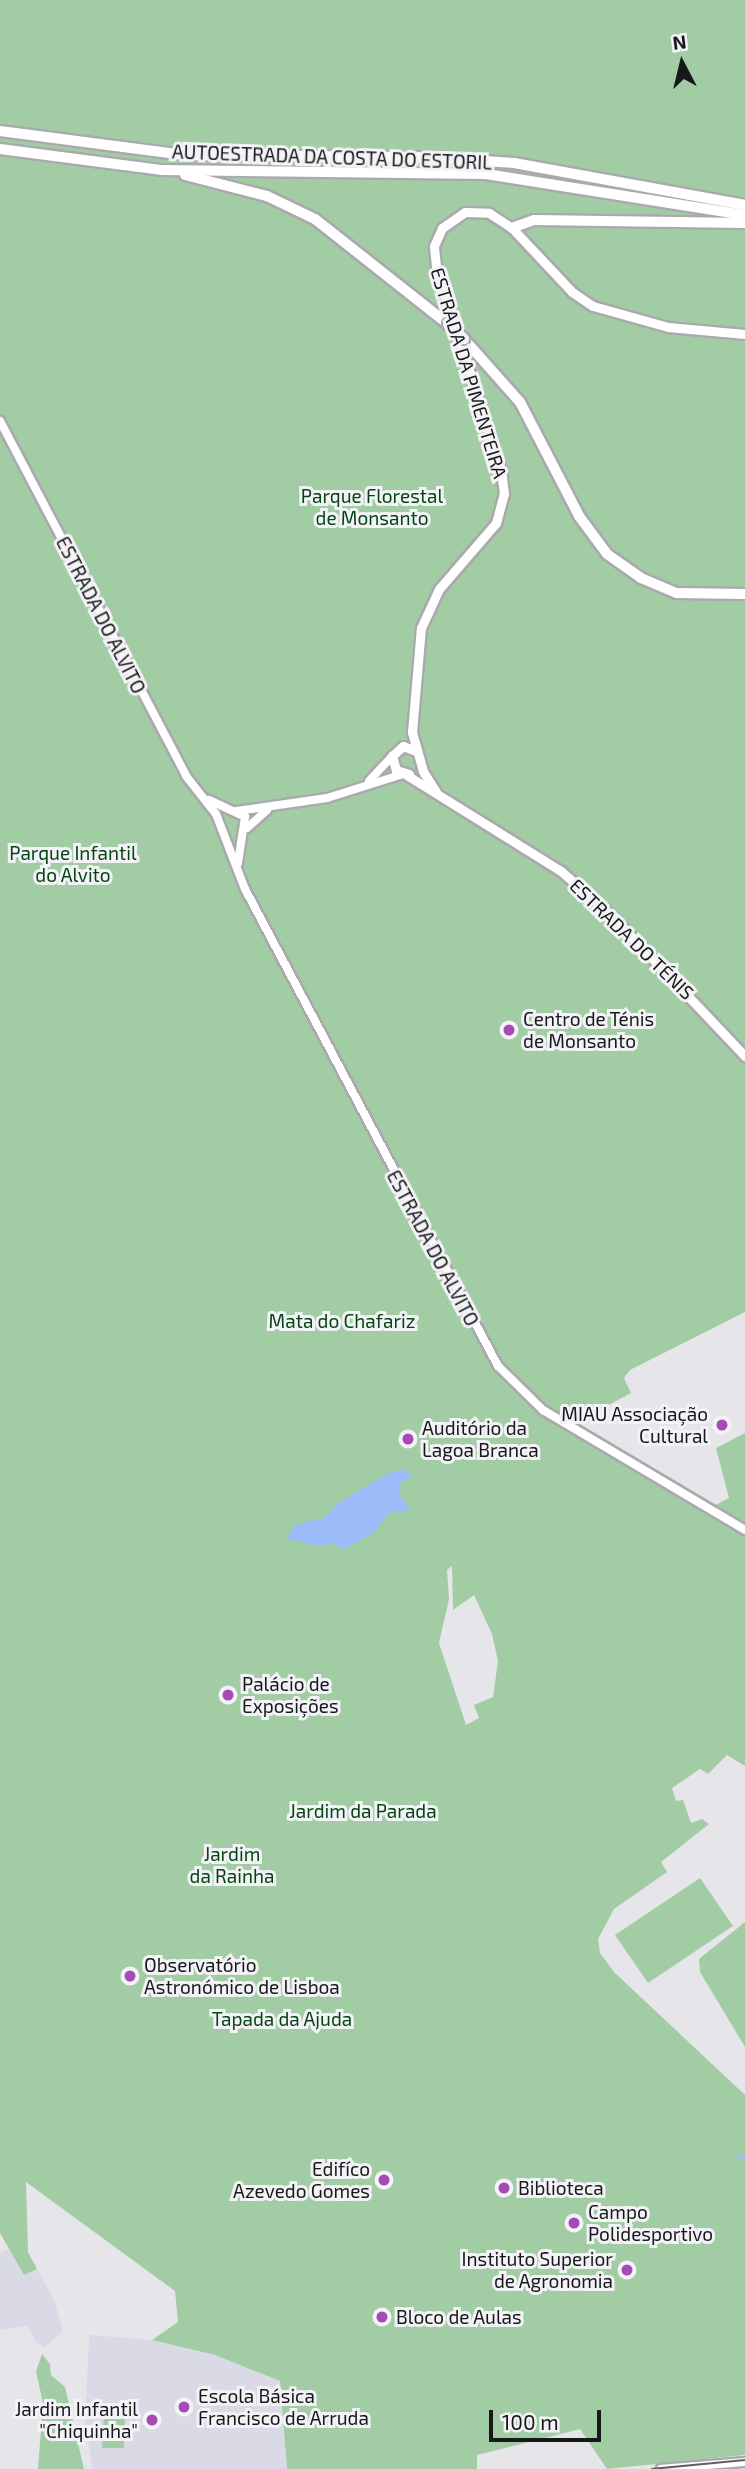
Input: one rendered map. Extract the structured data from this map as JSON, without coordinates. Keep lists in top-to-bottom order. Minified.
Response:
{"streets":{"highway":["AUTOESTRADA DA COSTA DO ESTORIL"],"main road":["ESTRADA DA PIMENTEIRA","ESTRADA DO TÉNIS"],"street":["ESTRADA DO ALVITO"]},"crossings":[["ESTRADA DA PIMENTEIRA","ESTRADA DO TÉNIS"]],"parks":["Parque Florestal de Monsanto","Parque Infantil do Alvito","Mata do Chafariz","Jardim da Parada","Jardim da Rainha","Tapada da Ajuda"],"places":["Centro de Ténis de Monsanto","MIAU Associação Cultural","Auditório da Lagoa Branca","Palácio de Exposições","Observatório Astronómico de Lisboa","Edifíco Azevedo Gomes","Biblioteca","Campo Polidesportivo","Instituto Superior de Agronomia","Bloco de Aulas","Escola Básica Francisco de Arruda","Jardim Infantil \"Chiquinha\""],"scale_bar":"100 m","north":"top"}
